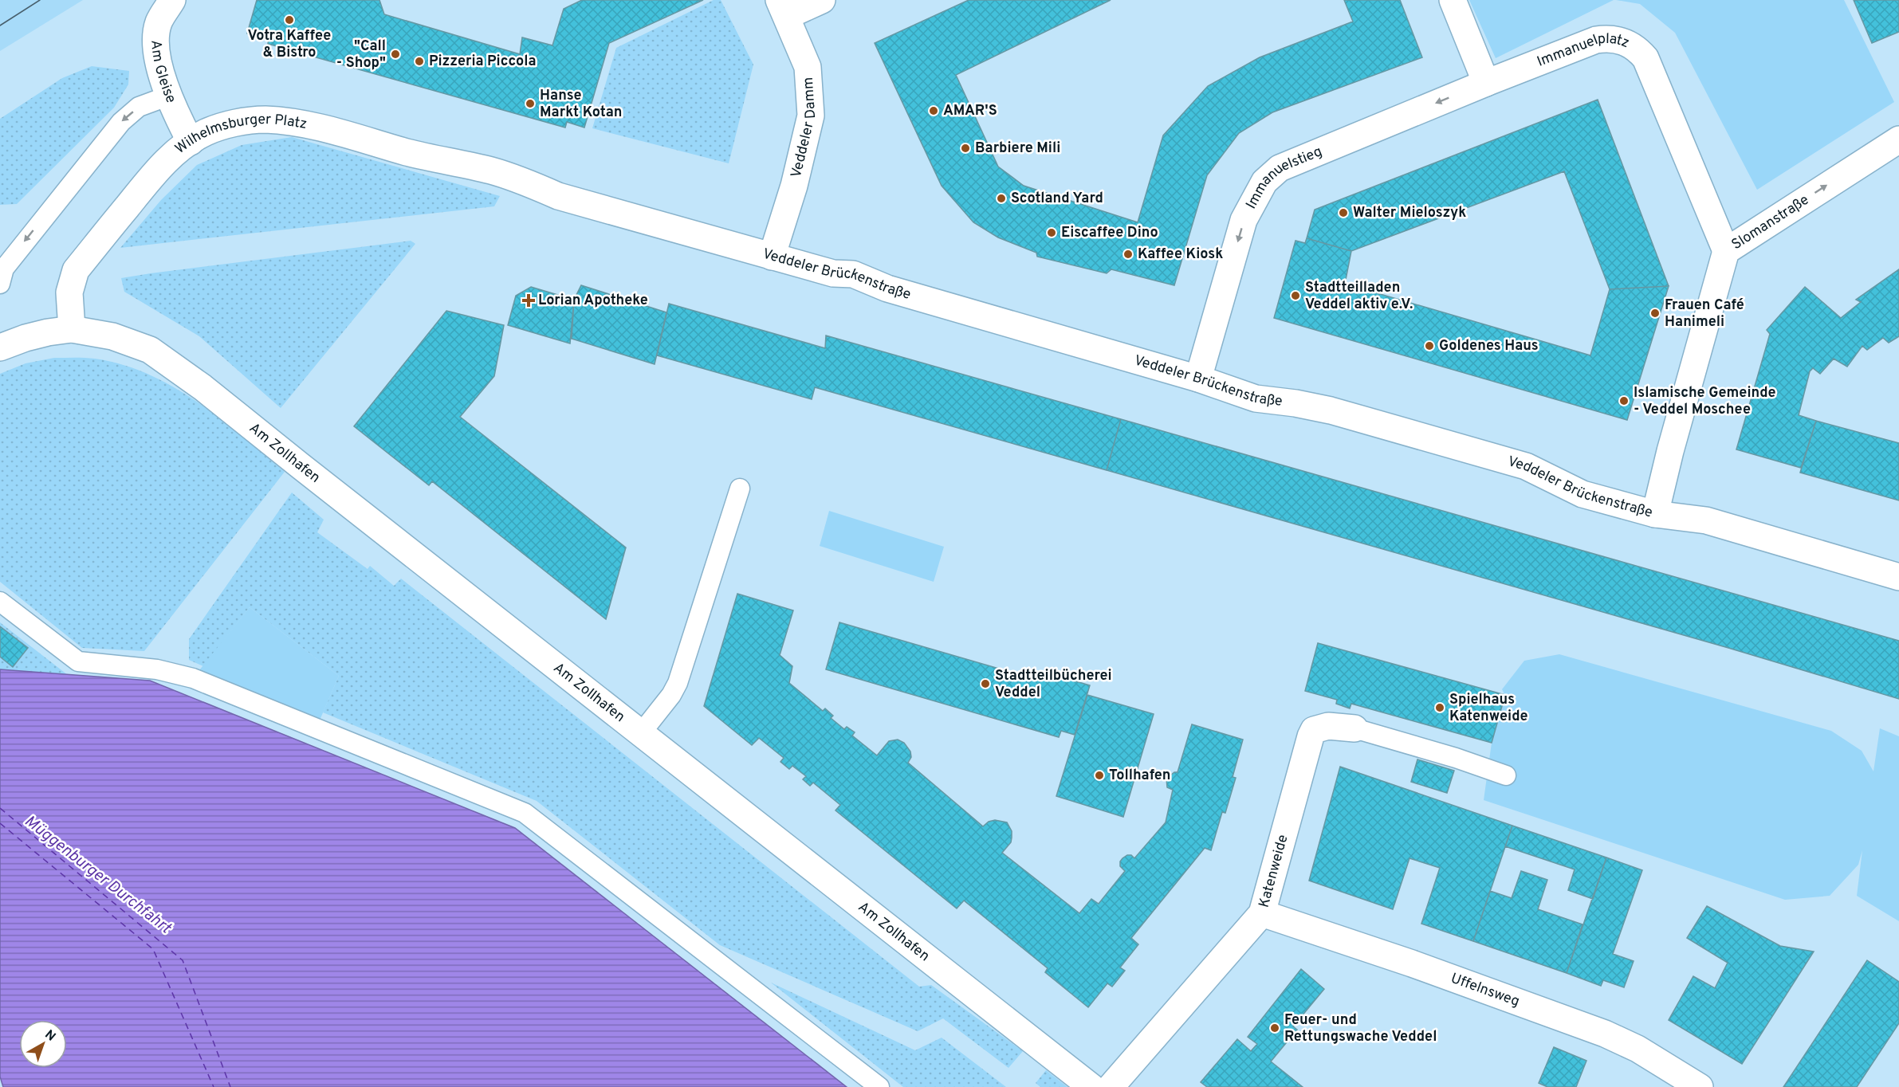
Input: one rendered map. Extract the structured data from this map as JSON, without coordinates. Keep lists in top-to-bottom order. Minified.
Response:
{"streets":{"street":["Immanuelplatz","Am Gleise","Veddeler Damm","Wilhelmsburger Platz","Immanuelstieg","Slomanstraße","Veddeler Brückenstraße","Am Zollhafen","Katenweide","Uffelnsweg"]},"crossings":[["Immanuelplatz","Immanuelstieg"],["Immanuelplatz","Slomanstraße"],["Am Gleise","Wilhelmsburger Platz"],["Veddeler Damm","Veddeler Brückenstraße"],["Wilhelmsburger Platz","Veddeler Brückenstraße"],["Wilhelmsburger Platz","Am Zollhafen"],["Immanuelstieg","Veddeler Brückenstraße"],["Slomanstraße","Veddeler Brückenstraße"],["Katenweide","Uffelnsweg"]],"one_way":["Immanuelstieg","Slomanstraße"],"water":["Müggenburger Durchfahrt"],"places":{"other":["Votra Kaffee & Bistro","\"Call - Shop\"","Pizzeria Piccola","Hanse Markt Kotan","AMAR'S","Barbiere Mili","Scotland Yard","Walter Mieloszyk","Eiscaffee Dino","Kaffee Kiosk","Stadtteilladen Veddel aktiv e.V.","Frauen Café Hanimeli","Goldenes Haus","Islamische Gemeinde - Veddel Moschee","Stadtteilbücherei Veddel","Spielhaus Katenweide","Tollhafen","Feuer- und Rettungswache Veddel"],"health":["Lorian Apotheke"]},"north":"top right"}
